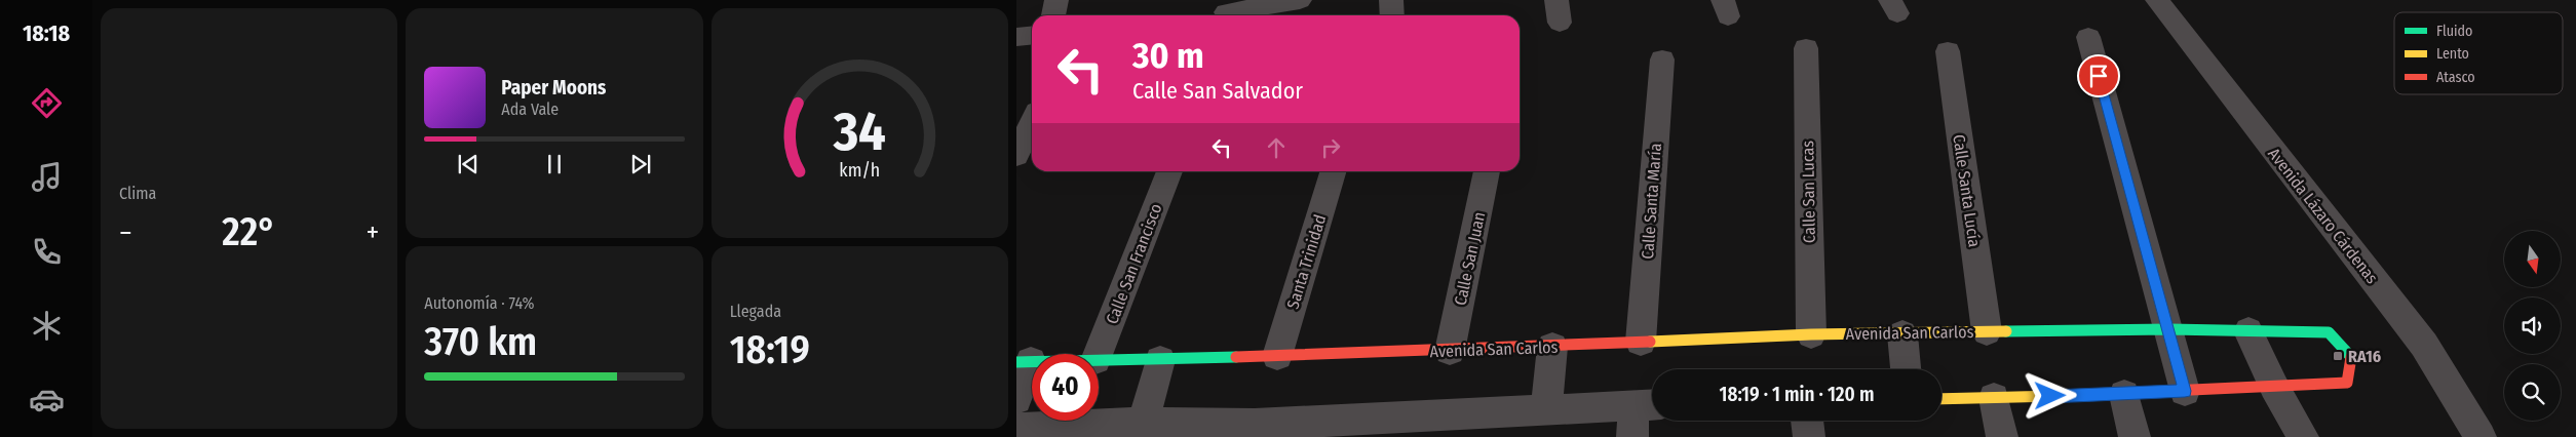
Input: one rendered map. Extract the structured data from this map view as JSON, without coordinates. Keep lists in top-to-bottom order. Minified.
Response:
{"streets":{"street":["Calle Santa Lucía","Calle San Lucas","Calle Santa María","Avenida Lázaro Cárdenas","Calle San Juan","Santa Trinidad","Calle San Francisco","Avenida San Carlos"]},"crossings":[["Calle Santa Lucía","Avenida San Carlos"],["Calle San Lucas","Avenida San Carlos"],["Calle Santa María","Avenida San Carlos"],["Calle San Juan","Avenida San Carlos"],["Santa Trinidad","Avenida San Carlos"]],"places":{"transit":["RA16"]},"legend":["Fluido","Lento","Atasco"],"north":"bottom","page":{"tabs":"18:18","tile":["Clima",["Autonomía · 74%","370 km"],["Llegada","18:19"]],"turn":["30 m","Calle San Salvador"],"song":["Paper Moons","Ada Vale"],"heat":["−","22°","+"],"limit":"40","trip":"18:19 · 1 min · 120 m","gauge":["34","km/h"]}}
